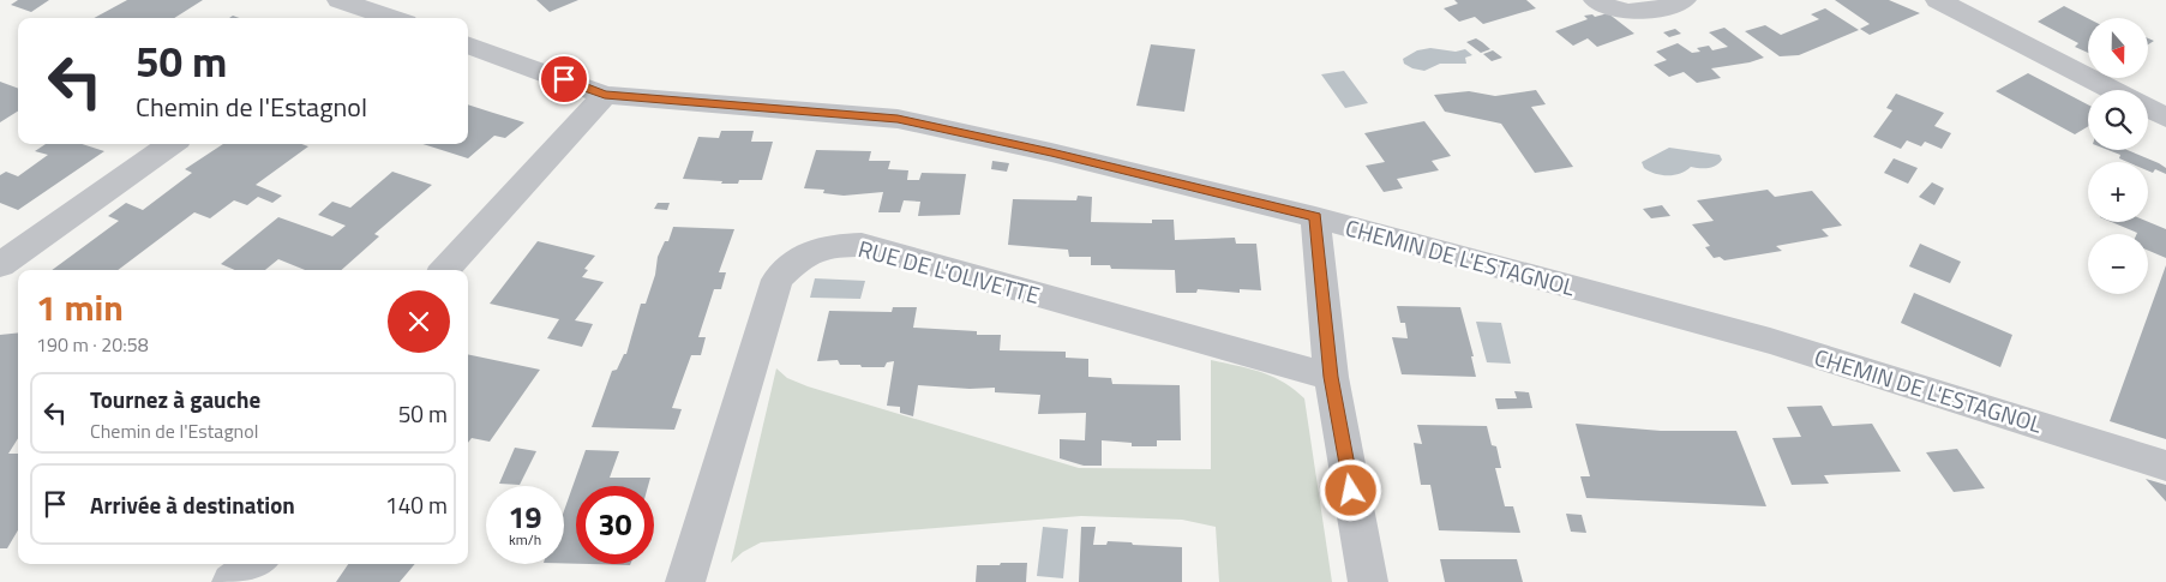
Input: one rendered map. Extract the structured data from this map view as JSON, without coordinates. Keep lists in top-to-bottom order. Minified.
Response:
{"streets":{"street":["CHEMIN DE L'ESTAGNOL","RUE DE L'OLIVETTE"]},"north":"bottom","page":{"map_buttons":["+","−"],"turn":["50 m","Chemin de l'Estagnol"],"heading":["1 min","190 m · 20:58"],"list":[{"name":"Tournez à gauche","note":"Chemin de l'Estagnol","value":"50 m"},{"name":"Arrivée à destination","value":"140 m"}],"speed":"19 km/h","limit":"30"}}
